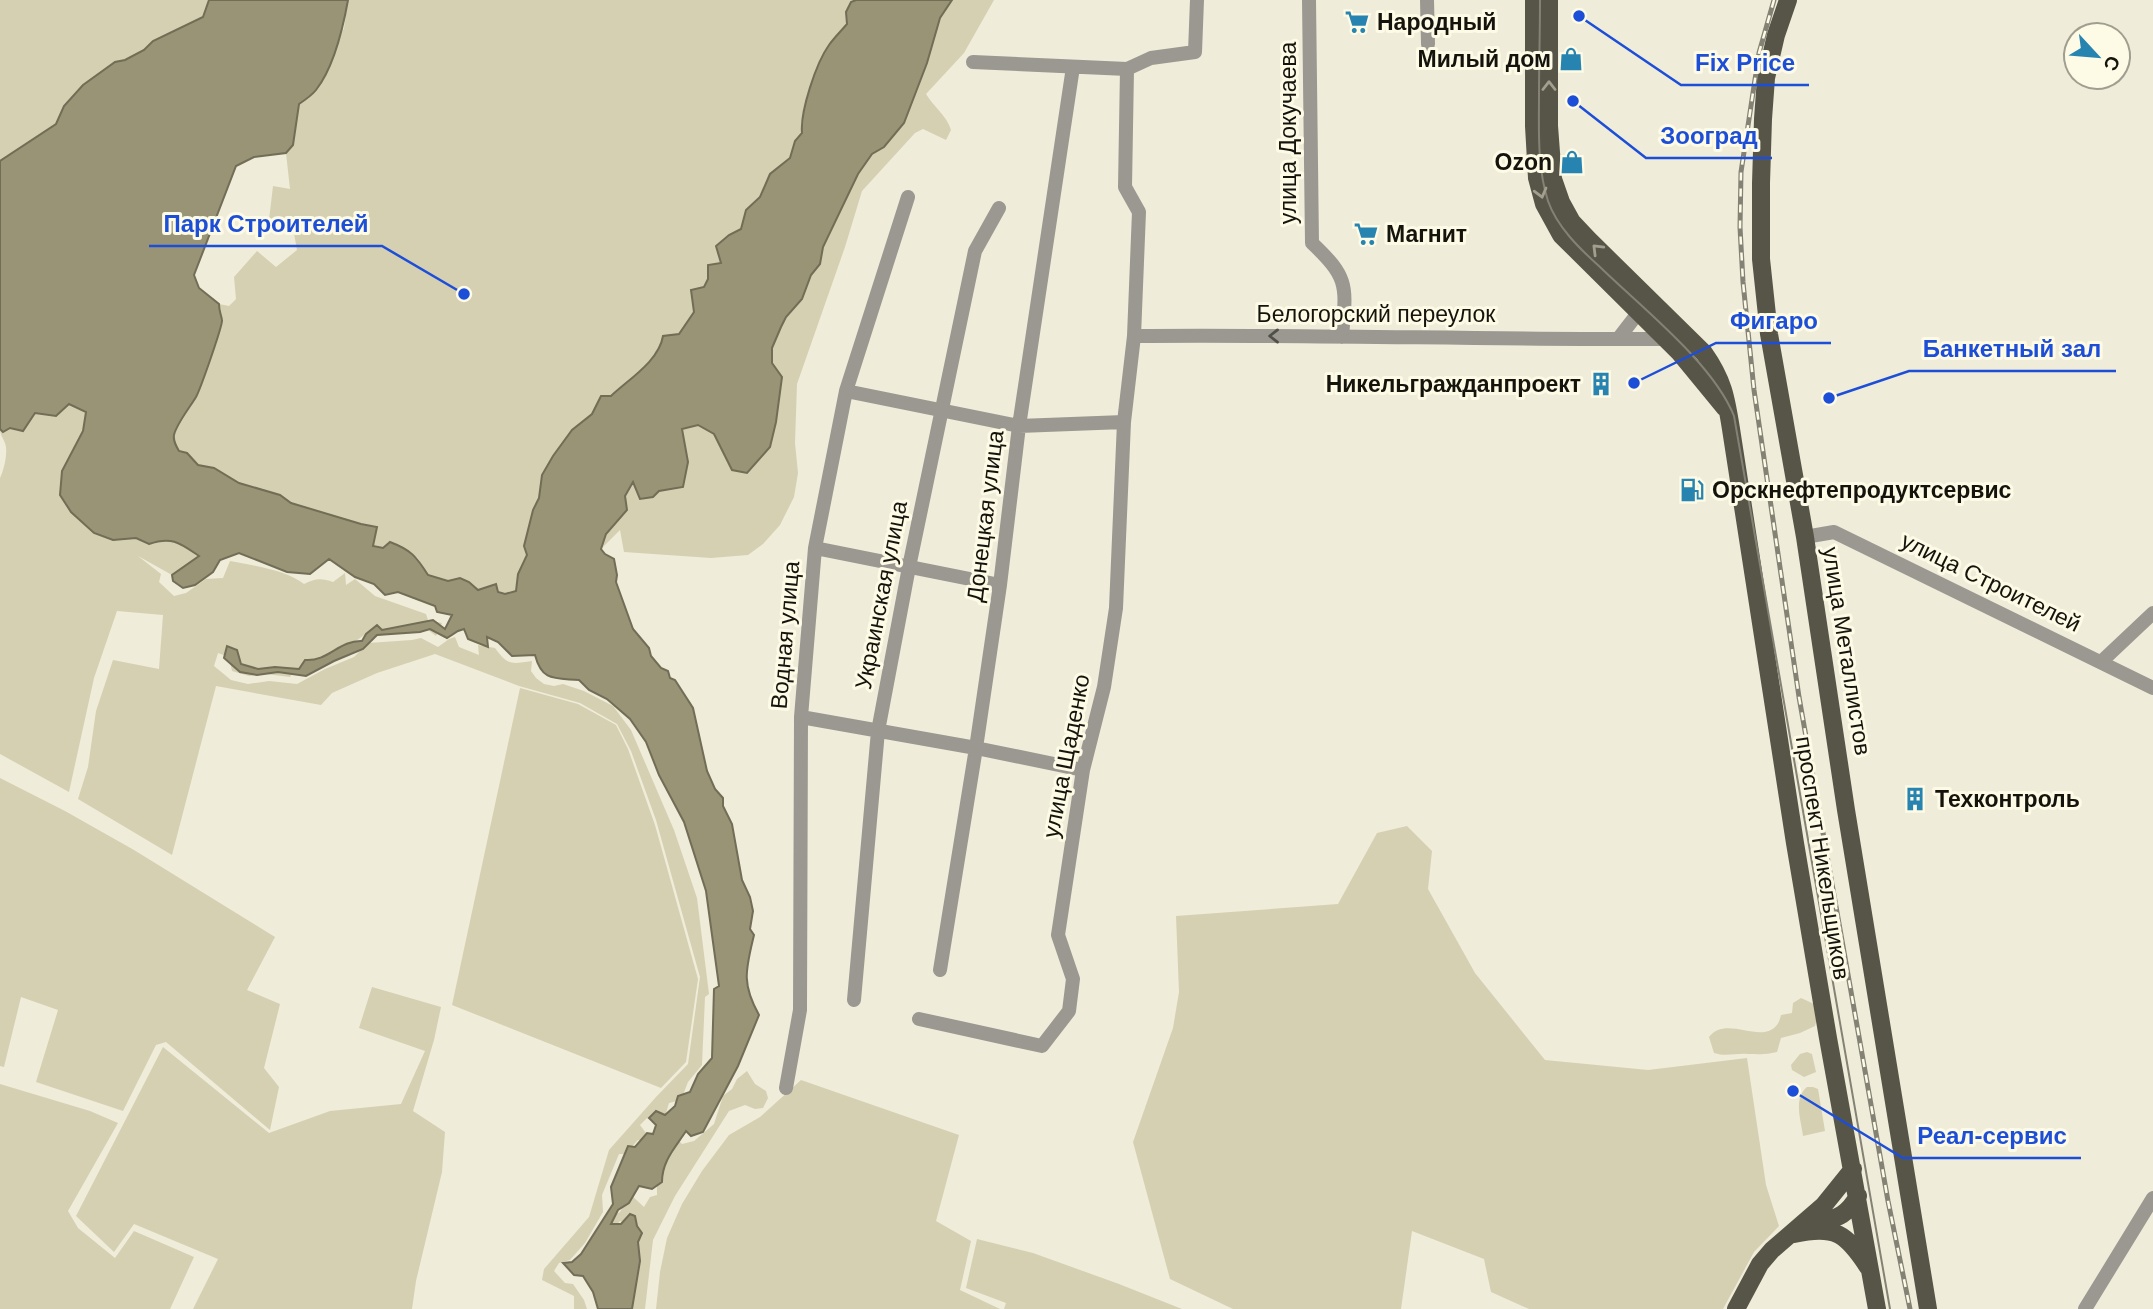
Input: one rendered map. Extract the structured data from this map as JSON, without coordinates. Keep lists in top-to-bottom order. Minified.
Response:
{"streets":{"main road":["улица Металлистов","проспект Никельщиков"],"street":["улица Докучаева","Белогорский переулок","Донецкая улица","улица Строителей","Украинская улица","Водная улица","улица Щаденко"]},"crossings":[["улица Докучаева","Белогорский переулок"],["Белогорский переулок","улица Щаденко"],["Белогорский переулок","проспект Никельщиков"],["улица Строителей","улица Металлистов"]],"one_way":["Белогорский переулок"],"places":{"other":["Fix Price","Зооград","Парк Строителей","Фигаро","Банкетный зал","Реал-сервис"],"supermarket":["Народный","Магнит"],"shop":["Милый дом","Ozon"],"building":["Никельгражданпроект","Техконтроль"],"fuel station":["Орскнефтепродуктсервис"]},"north":"bottom right"}
